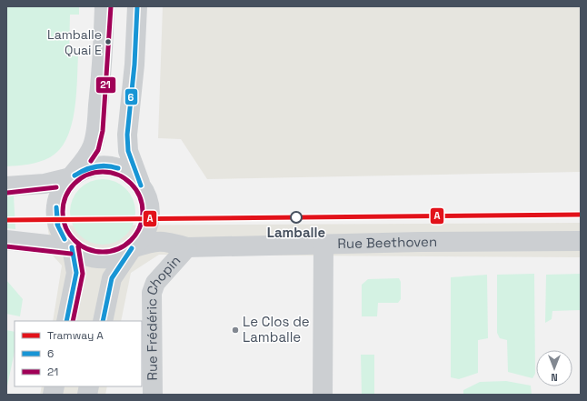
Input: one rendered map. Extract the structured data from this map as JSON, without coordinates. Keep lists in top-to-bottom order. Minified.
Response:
{"streets":{"street":["Rue Beethoven","Rue Frédéric Chopin"]},"crossings":[["Rue Beethoven","Rue Frédéric Chopin"]],"places":["Lamballe Quai E","Lamballe","Le Clos de Lamballe"],"lines":["transit line 6","transit line 21","tram line A"],"legend":["Tramway A","6","21"],"north":"bottom"}
